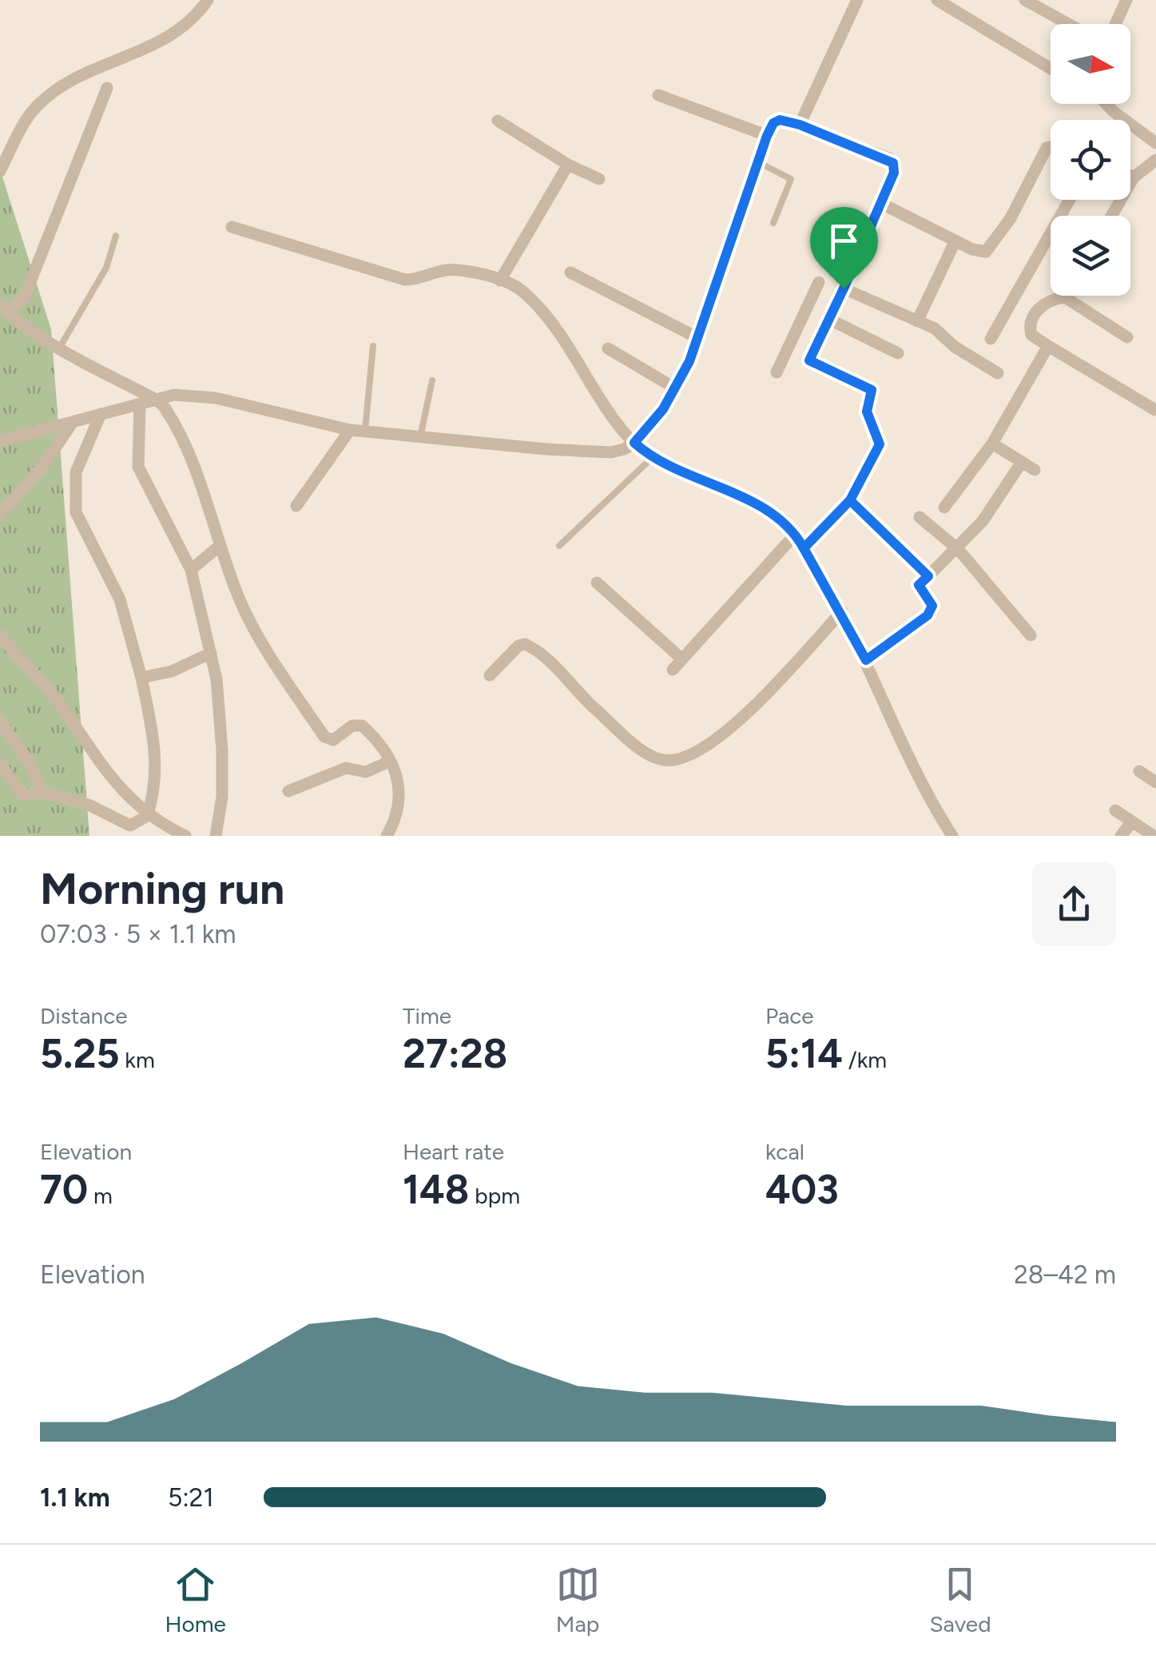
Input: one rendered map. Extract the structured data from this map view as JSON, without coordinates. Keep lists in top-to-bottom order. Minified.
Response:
{"north":"right","page":{"heading":["Morning run","07:03 · 5 × 1.1 km"],"stats":[["Distance","5.25 km"],["Time","27:28"],["Pace","5:14 /km"],["Elevation","70 m"],["Heart rate","148 bpm"],["kcal","403"]],"chart":["Elevation","28–42 m"],"list":[{"name":"1.1 km","note":"5:21"}],"tabs":["Home","Map","Saved"]}}
